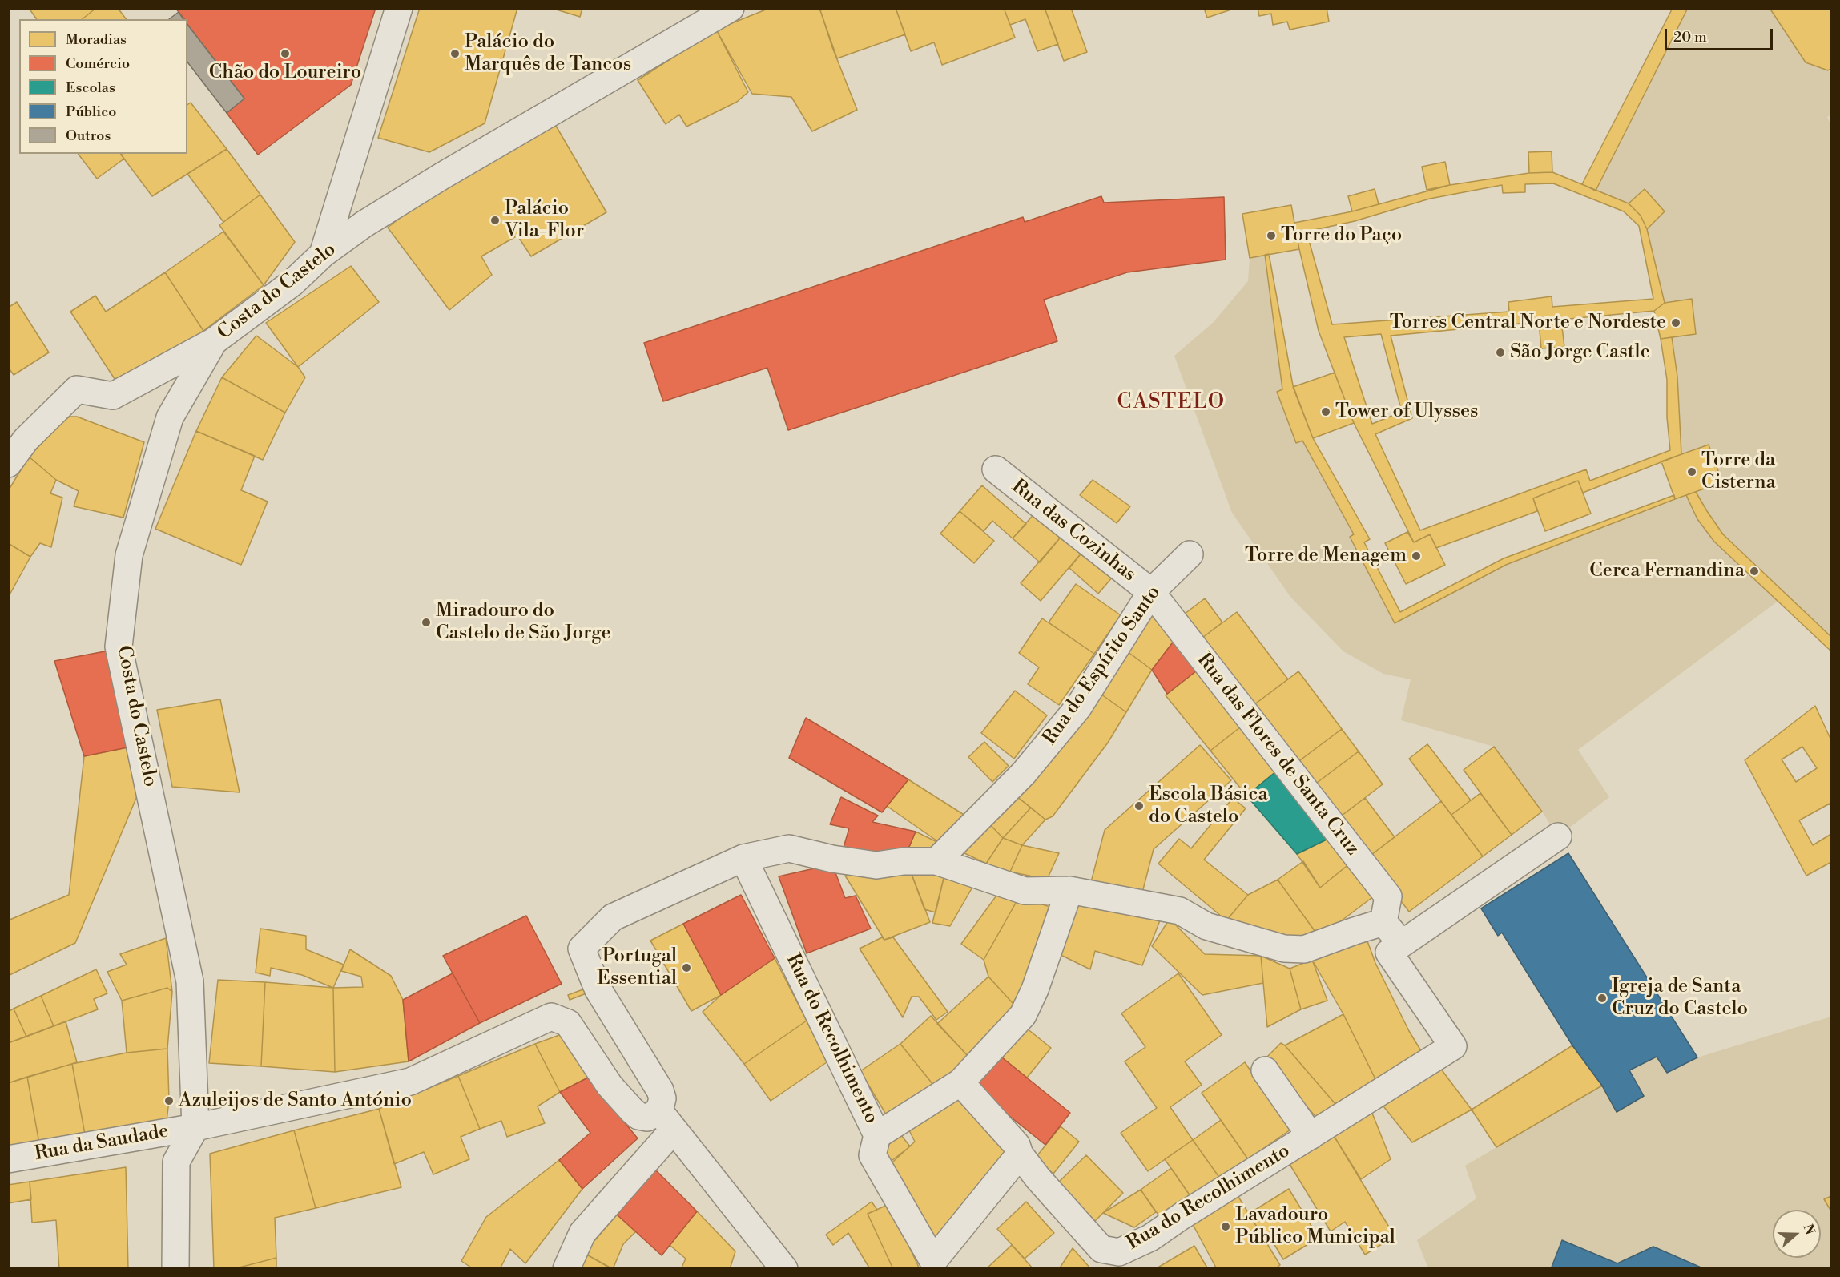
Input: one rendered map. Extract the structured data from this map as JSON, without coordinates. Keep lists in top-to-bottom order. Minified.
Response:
{"streets":{"street":["Costa do Castelo","Rua das Cozinhas","Rua do Espírito Santo","Rua das Flores de Santa Cruz","Rua do Recolhimento","Rua da Saudade"]},"crossings":[["Costa do Castelo","Rua da Saudade"],["Rua das Cozinhas","Rua do Espírito Santo"],["Rua das Cozinhas","Rua das Flores de Santa Cruz"],["Rua do Espírito Santo","Rua das Flores de Santa Cruz"]],"districts":["CASTELO"],"places":["Chão do Loureiro","Palácio do Marquês de Tancos","Palácio Vila-Flor","Torre do Paço","Torres Central Norte e Nordeste","São Jorge Castle","Tower of Ulysses","Torre da Cisterna","Torre de Menagem","Cerca Fernandina","Miradouro do Castelo de São Jorge","Escola Básica do Castelo","Portugal Essential","Igreja de Santa Cruz do Castelo","Azuleijos de Santo António","Lavadouro Público Municipal"],"legend":["Moradias","Comércio","Escolas","Público","Outros"],"scale_bar":"20 m","north":"right"}
